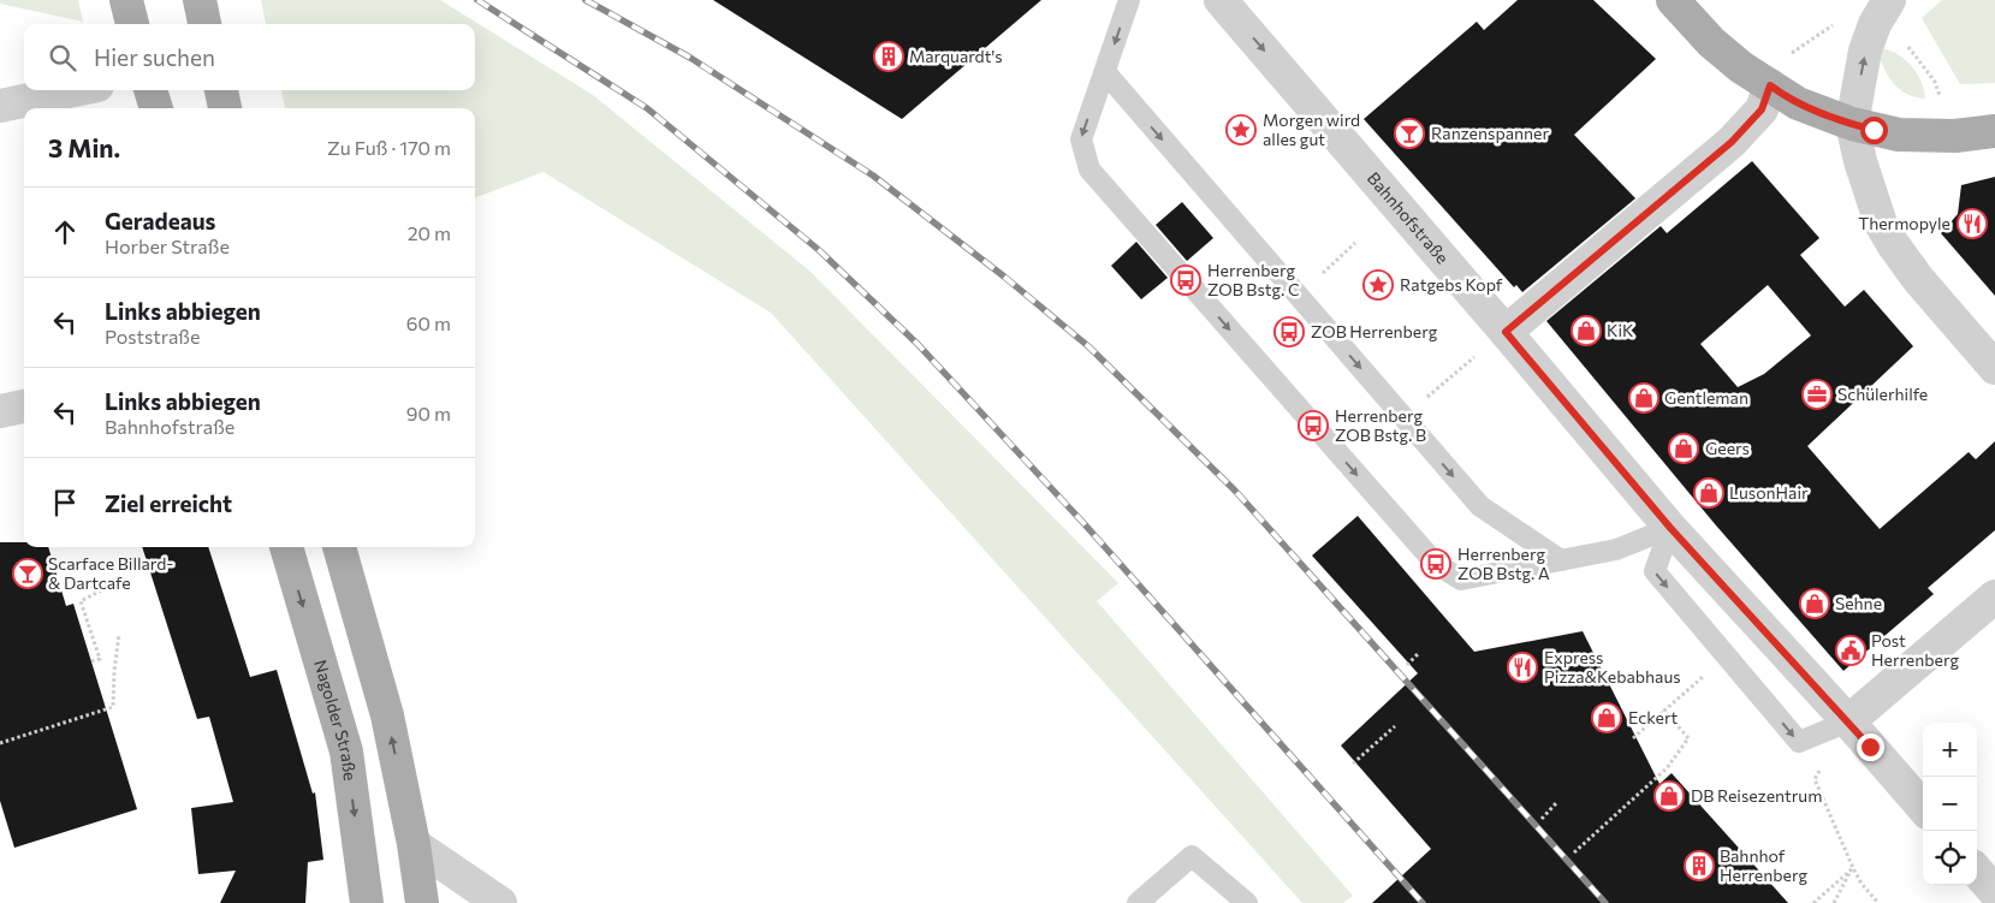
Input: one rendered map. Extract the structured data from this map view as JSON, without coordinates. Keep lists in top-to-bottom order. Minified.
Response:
{"streets":{"main road":["Nagolder Straße"],"street":["Bahnhofstraße"]},"one_way":["Bahnhofstraße"],"places":{"building":["Marquardt's","Bahnhof Herrenberg"],"place":["Morgen wird alles gut","Ratgebs Kopf"],"bar":["Ranzenspanner","Scarface Billard- & Dartcafe"],"restaurant":["Thermopyle","Express Pizza&Kebabhaus"],"bus stop":["Herrenberg ZOB Bstg. C","ZOB Herrenberg","Herrenberg ZOB Bstg. B","Herrenberg ZOB Bstg. A"],"shop":["KiK","Gentleman","Geers","LusonHair","Sehne","Eckert","DB Reisezentrum"],"office":["Schülerhilfe"],"public building":["Post Herrenberg"]},"page":{"search":"Hier suchen","heading":["3 Min.","Zu Fuß · 170 m"],"list":[["Geradeaus","Horber Straße","20 m"],["Links abbiegen","Poststraße","60 m"],["Links abbiegen","Bahnhofstraße","90 m"],"Ziel erreicht"],"map_buttons":["+","−"]}}
